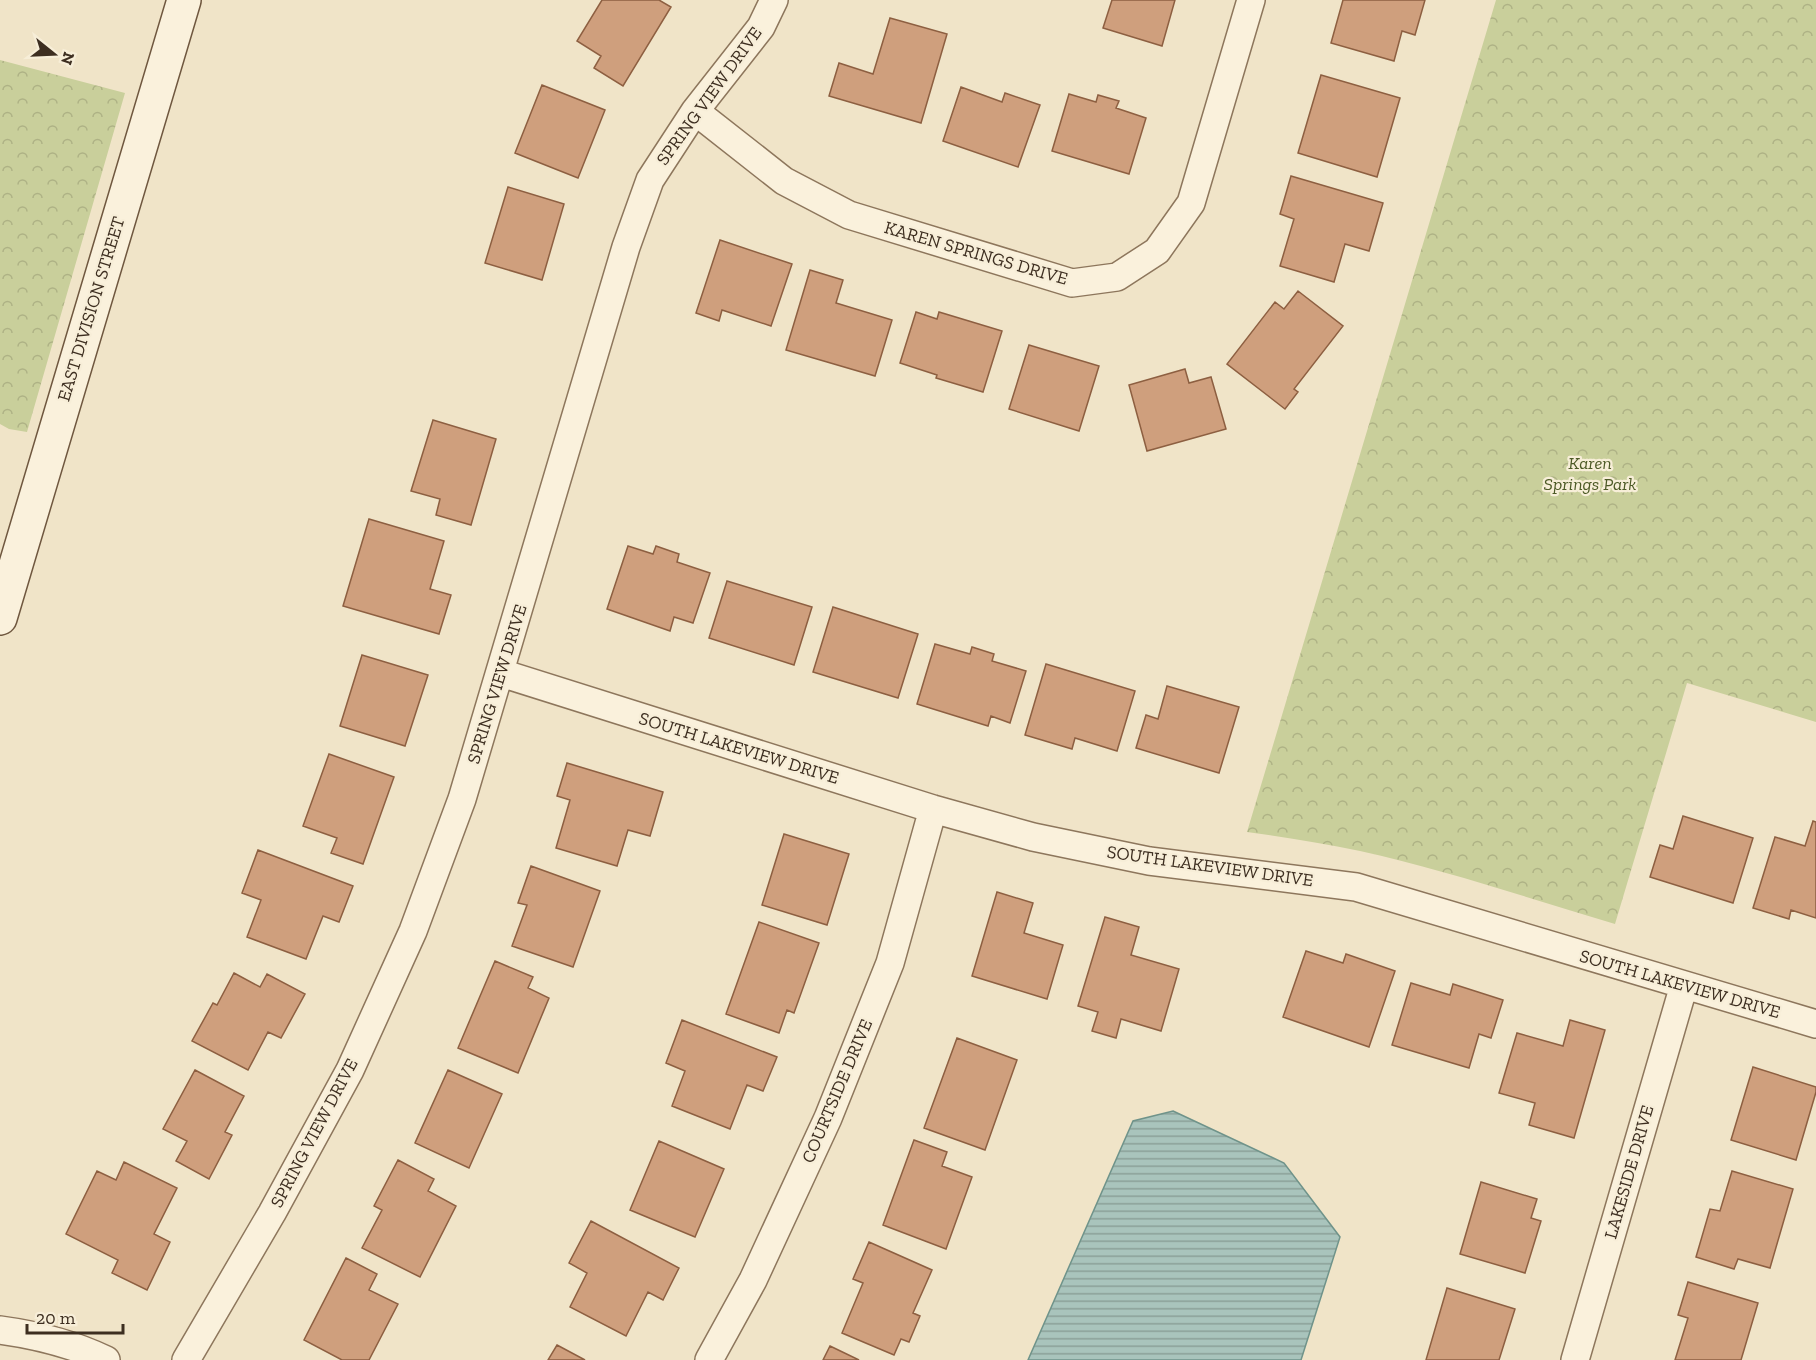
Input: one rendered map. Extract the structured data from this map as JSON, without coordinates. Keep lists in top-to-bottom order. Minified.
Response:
{"streets":{"street":["SPRING VIEW DRIVE","KAREN SPRINGS DRIVE","EAST DIVISION STREET","SOUTH LAKEVIEW DRIVE","COURTSIDE DRIVE","LAKESIDE DRIVE"]},"crossings":[["SPRING VIEW DRIVE","KAREN SPRINGS DRIVE"],["SPRING VIEW DRIVE","SOUTH LAKEVIEW DRIVE"],["SOUTH LAKEVIEW DRIVE","COURTSIDE DRIVE"],["SOUTH LAKEVIEW DRIVE","LAKESIDE DRIVE"]],"parks":["Karen Springs Park"],"scale_bar":"20 m","north":"right"}
